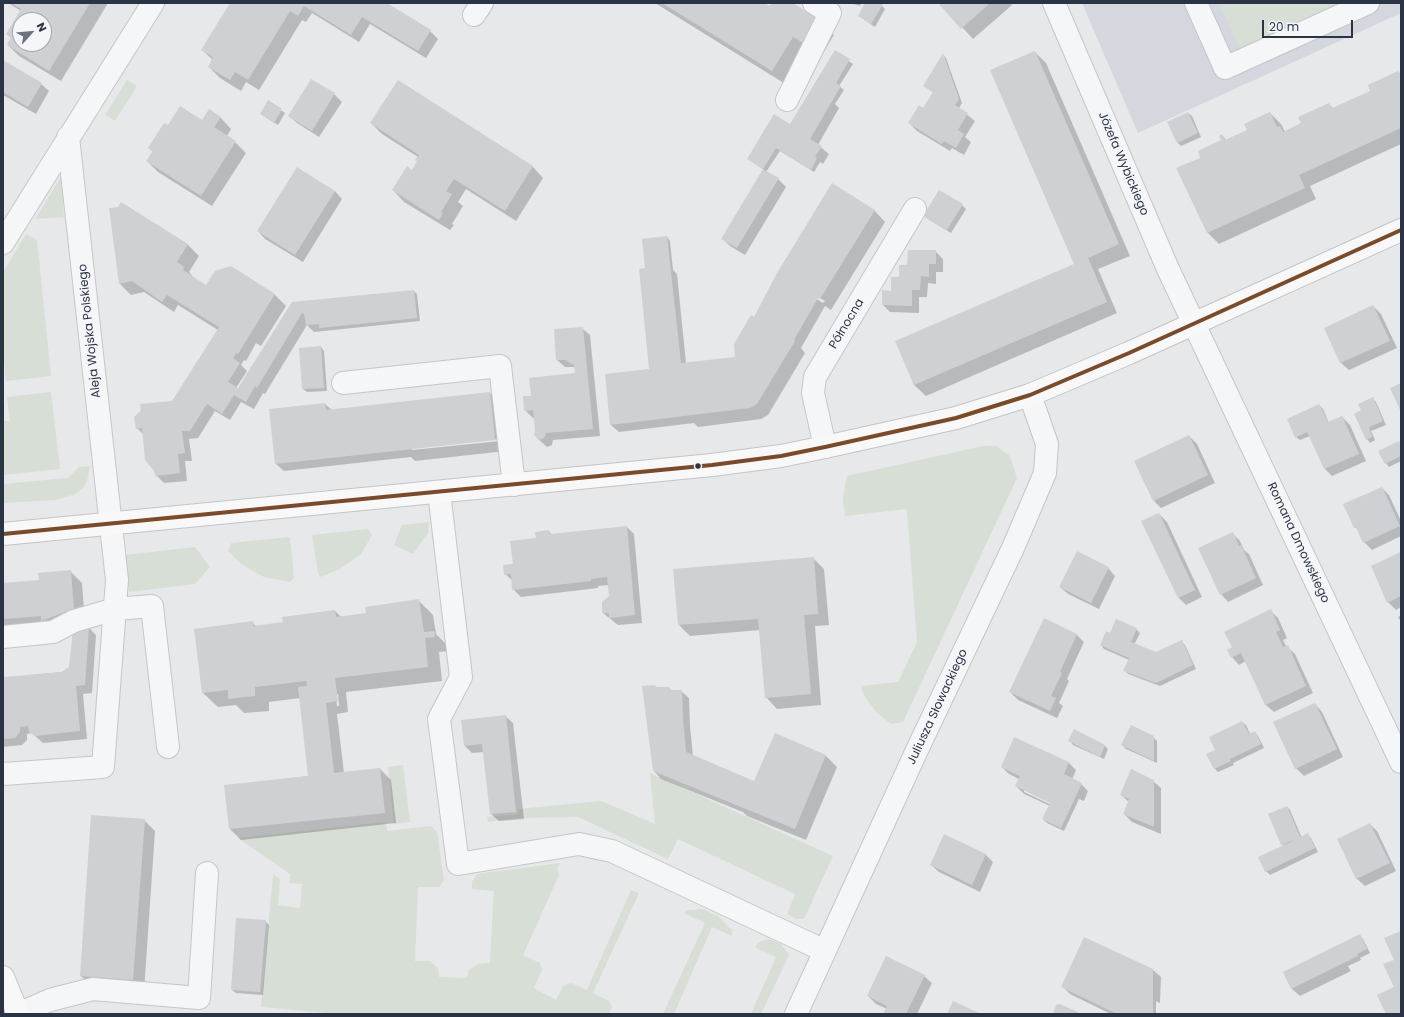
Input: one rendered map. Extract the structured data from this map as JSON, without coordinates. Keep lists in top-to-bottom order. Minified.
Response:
{"streets":{"street":["Józefa Wybickiego","Północna","Aleja Wojska Polskiego","Romana Dmowskiego","Juliusza Słowackiego"]},"crossings":[["Józefa Wybickiego","Romana Dmowskiego"]],"scale_bar":"20 m","north":"top right"}
